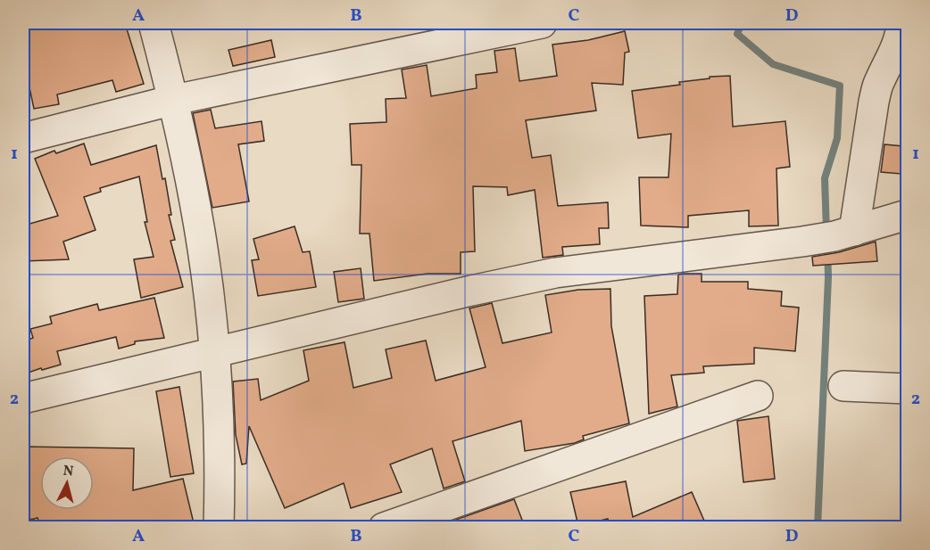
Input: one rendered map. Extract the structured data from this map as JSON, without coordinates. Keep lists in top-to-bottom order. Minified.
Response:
{"north":"top","grid":{"columns":["A","B","C","D"],"rows":["1","2"]}}
